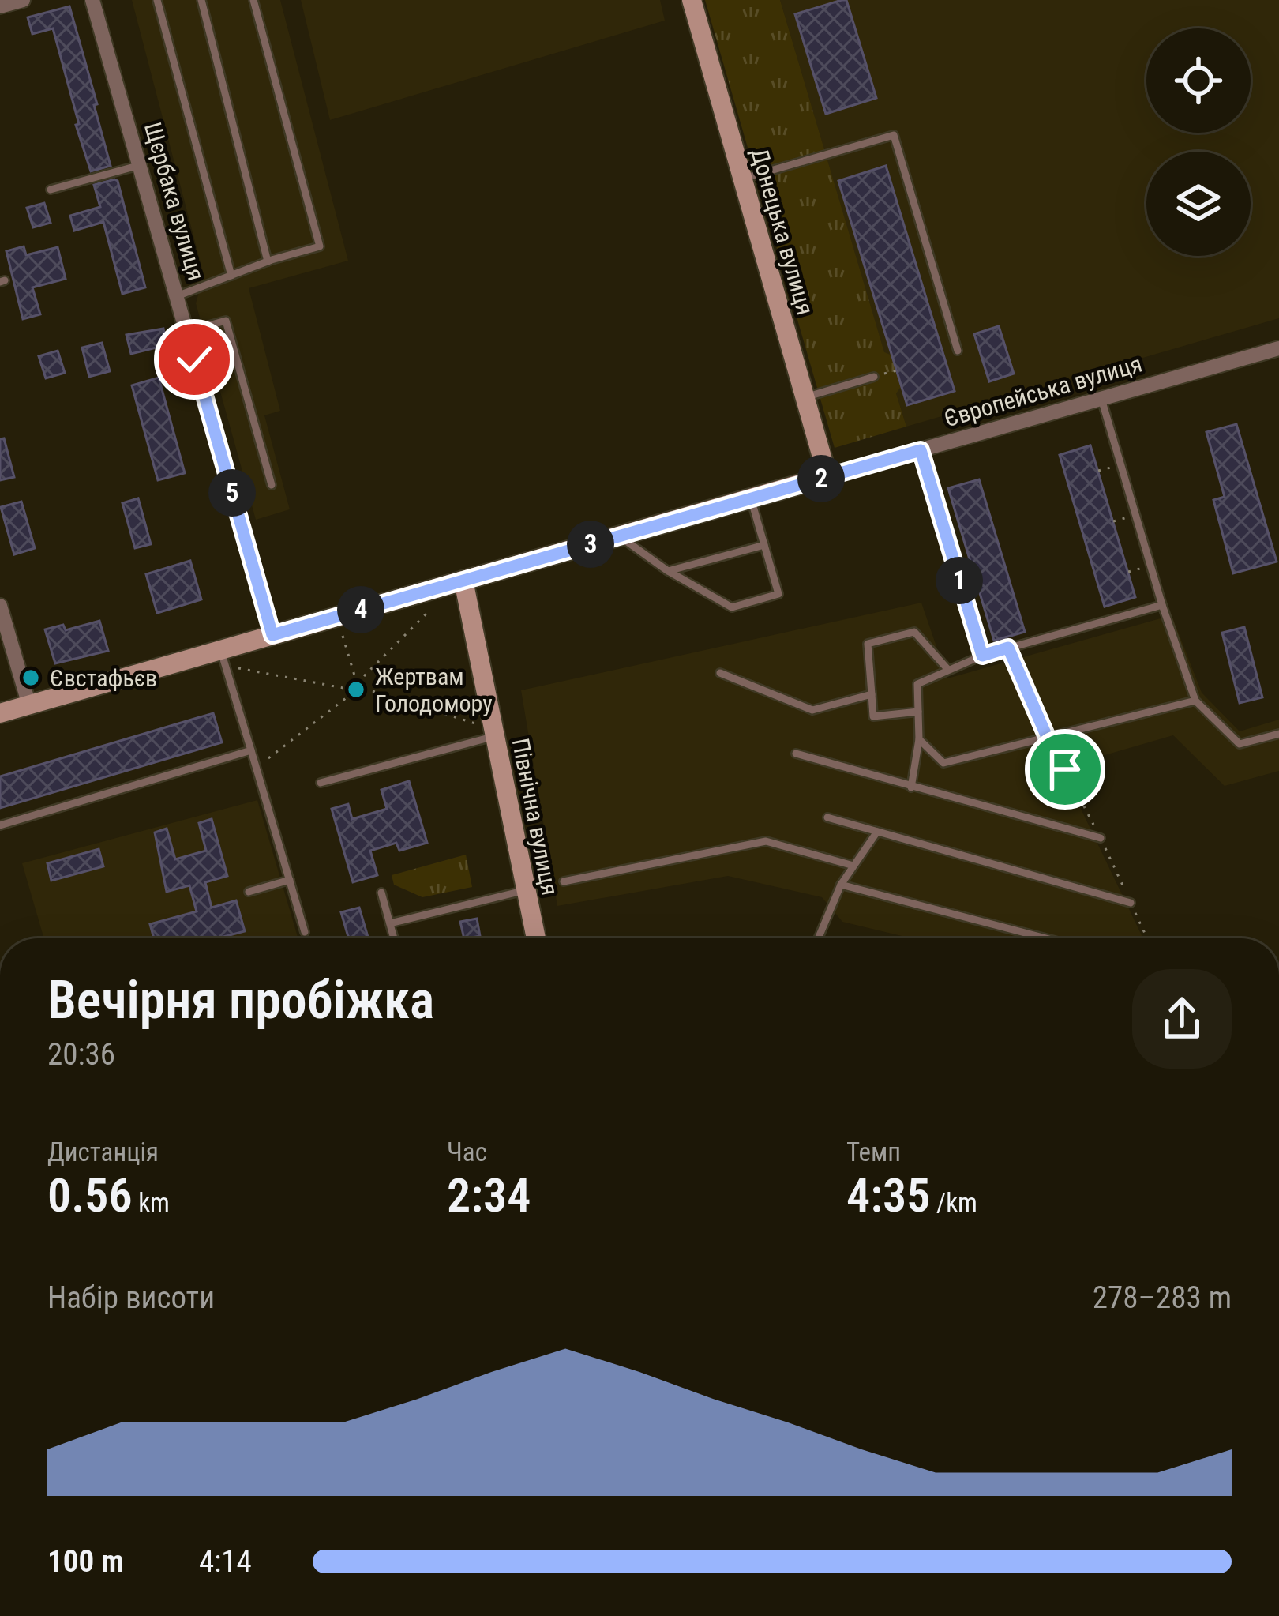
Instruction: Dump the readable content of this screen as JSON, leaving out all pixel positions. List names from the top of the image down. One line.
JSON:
{"streets":{"street":["Щєрбака вулиця","Донецька вулиця","Європейська вулиця","Північна вулиця"]},"crossings":[["Щєрбака вулиця","Європейська вулиця"],["Донецька вулиця","Європейська вулиця"],["Європейська вулиця","Північна вулиця"]],"places":["Євстафьєв","Жертвам Голодомору"],"page":{"pins":["2","5","3","1","4"],"heading":["Вечірня пробіжка","20:36"],"stats":[["Дистанція","0.56 km"],["Час","2:34"],["Темп","4:35 /km"]],"chart":["Набір висоти","278–283 m"],"list":[{"name":"100 m","note":"4:14"}]}}
